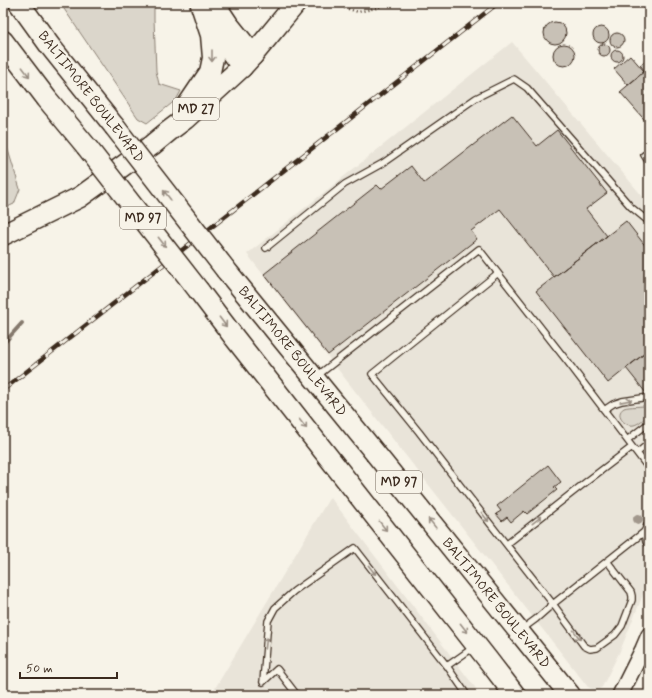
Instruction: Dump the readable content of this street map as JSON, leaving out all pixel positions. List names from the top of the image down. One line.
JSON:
{"streets":{"highway":["BALTIMORE BOULEVARD","MD 27","MD 97"]},"scale_bar":"50 m"}
